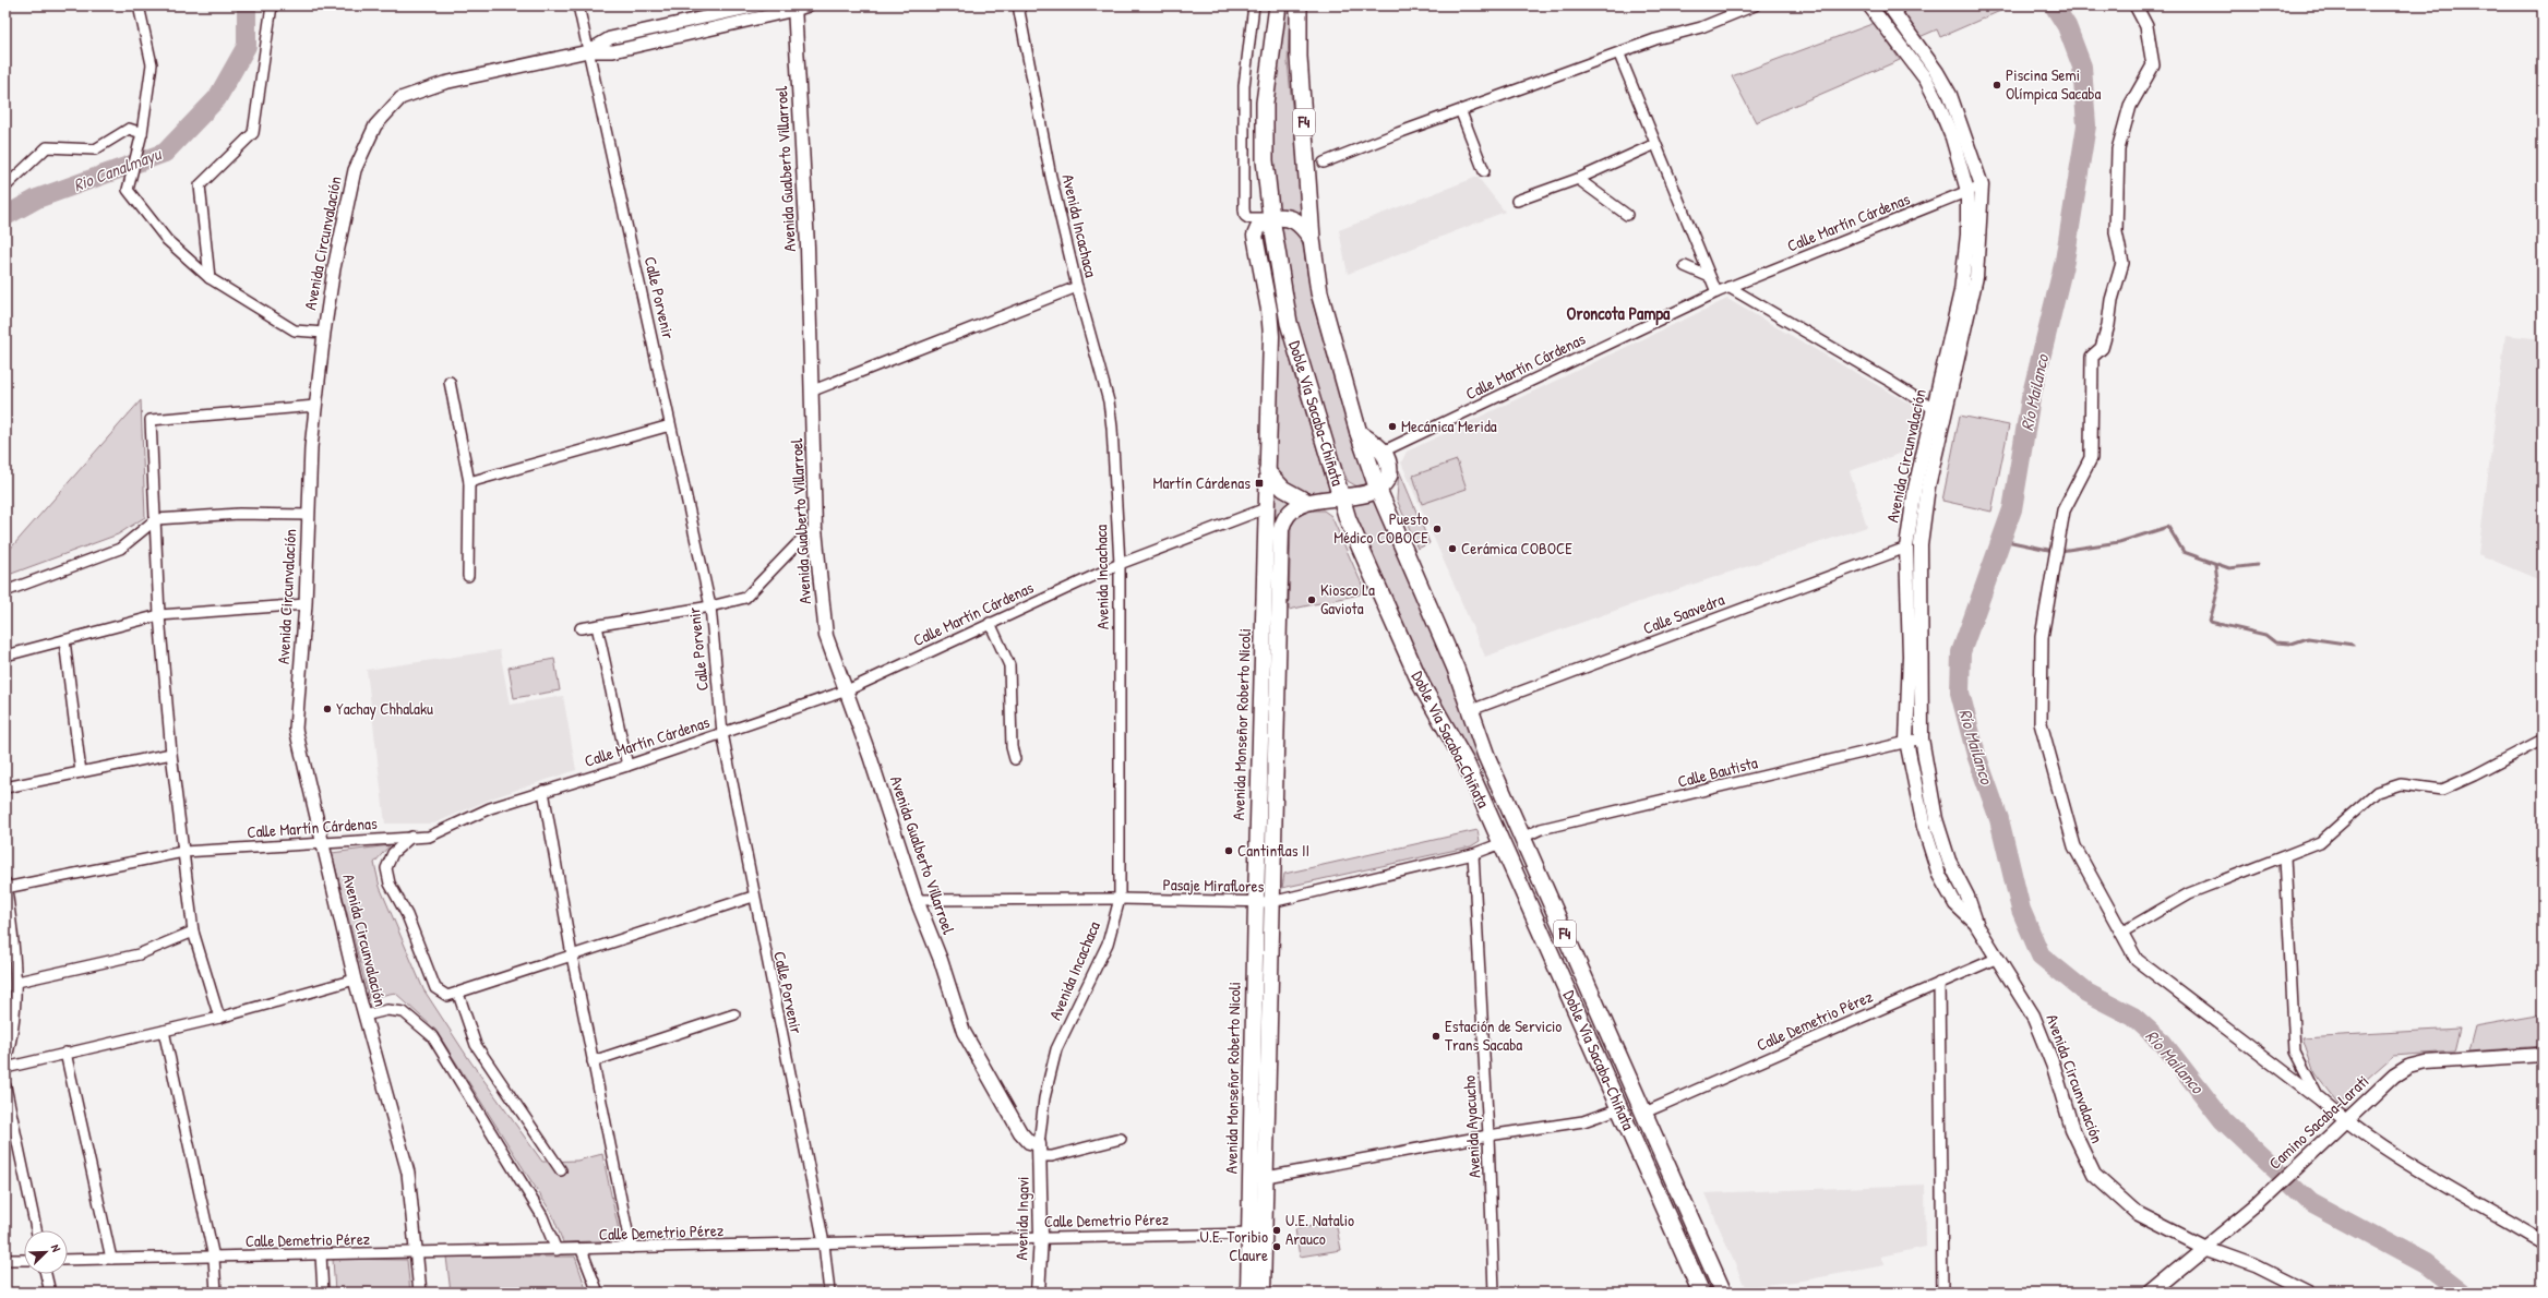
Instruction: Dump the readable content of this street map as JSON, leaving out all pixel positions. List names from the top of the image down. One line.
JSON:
{"streets":{"highway":["F4","Doble Vía Sacaba-Chiñata"],"main road":["Avenida Gualberto Villarroel","Avenida Circunvalación","Avenida Monseñor Roberto Nicoli","Camino Sacaba-Larati","Avenida Ingavi"],"street":["Calle Martín Cárdenas","Avenida Incachaca","Calle Porvenir","Calle Saavedra","Calle Bautista","Pasaje Miraflores","Calle Demetrio Pérez","Avenida Ayacucho"]},"crossings":[["F4","Doble Vía Sacaba-Chiñata"],["F4","Avenida Monseñor Roberto Nicoli"],["Avenida Gualberto Villarroel","Calle Martín Cárdenas"],["Avenida Gualberto Villarroel","Avenida Incachaca"],["Avenida Gualberto Villarroel","Avenida Circunvalación"],["Avenida Gualberto Villarroel","Pasaje Miraflores"],["Avenida Gualberto Villarroel","Avenida Ingavi"],["Calle Martín Cárdenas","Avenida Incachaca"],["Calle Martín Cárdenas","Avenida Circunvalación"],["Calle Martín Cárdenas","Calle Porvenir"],["Calle Martín Cárdenas","Avenida Monseñor Roberto Nicoli"],["Avenida Incachaca","Pasaje Miraflores"],["Avenida Incachaca","Avenida Ingavi"],["Avenida Circunvalación","Calle Porvenir"],["Avenida Circunvalación","Calle Saavedra"],["Avenida Circunvalación","Calle Bautista"],["Avenida Circunvalación","Calle Demetrio Pérez"],["Avenida Circunvalación","Camino Sacaba-Larati"],["Calle Porvenir","Calle Demetrio Pérez"],["Doble Vía Sacaba-Chiñata","Calle Saavedra"],["Doble Vía Sacaba-Chiñata","Avenida Monseñor Roberto Nicoli"],["Doble Vía Sacaba-Chiñata","Calle Bautista"],["Doble Vía Sacaba-Chiñata","Pasaje Miraflores"],["Doble Vía Sacaba-Chiñata","Calle Demetrio Pérez"],["Avenida Monseñor Roberto Nicoli","Pasaje Miraflores"],["Avenida Monseñor Roberto Nicoli","Calle Demetrio Pérez"],["Pasaje Miraflores","Avenida Ayacucho"],["Calle Demetrio Pérez","Avenida Ingavi"]],"districts":["Oroncota Pampa"],"water":["Rio Canalmayu","Río Mailanco"],"places":{"other":["Piscina Semi Olímpica Sacaba","Mecánica Merida","Puesto Médico COBOCE","Cerámica COBOCE","Kiosco La Gaviota","Yachay Chhalaku","Cantinflas II","Estación de Servicio Trans Sacaba","U.E. Natalio Arauco","U.E. Toribio Claure"],"transit":["Martín Cárdenas"]},"north":"top right"}
